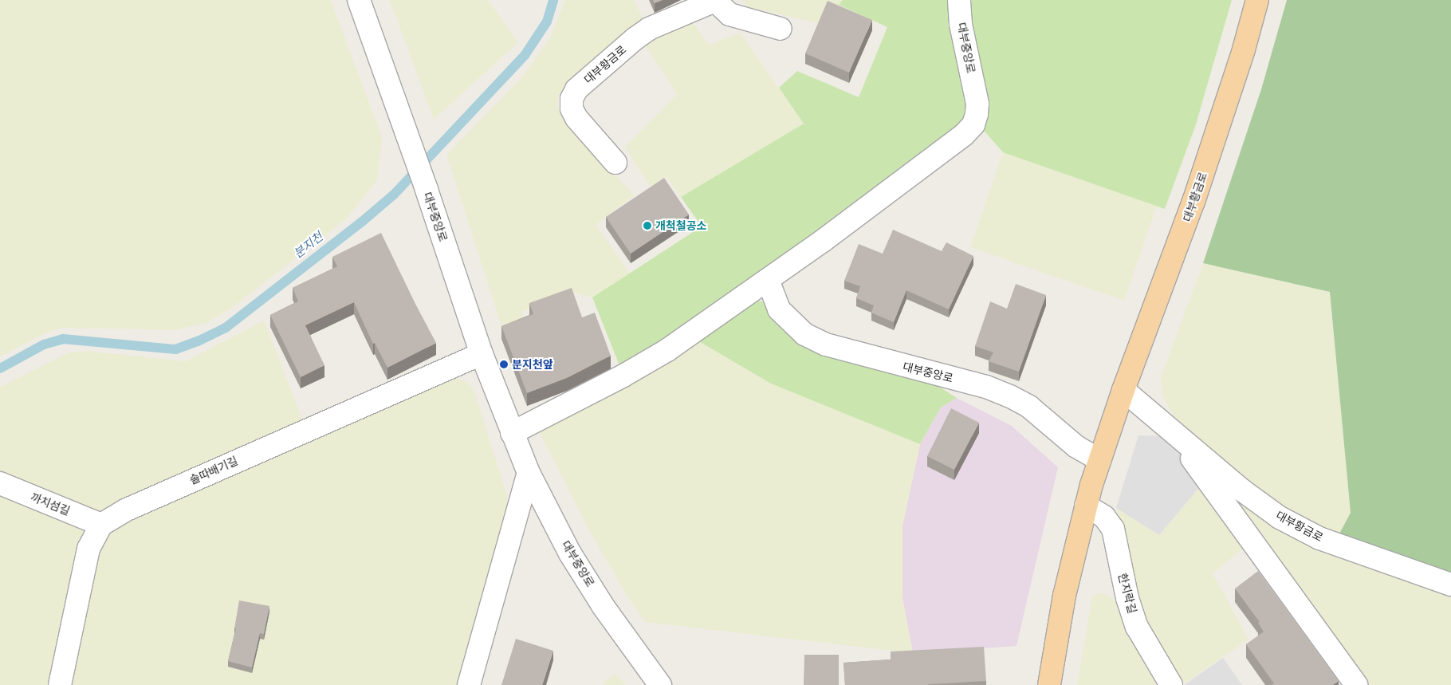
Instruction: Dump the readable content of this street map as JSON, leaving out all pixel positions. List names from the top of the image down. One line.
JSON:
{"streets":{"main road":["대부황금로"],"street":["대부중앙로","솔따배기길","까치섬길","한지락길"]},"crossings":[["대부중앙로","대부황금로"],["대부중앙로","솔따배기길"],["대부황금로","한지락길"],["솔따배기길","까치섬길"]],"water":["분지천"],"places":["개척철공소","분지천앞"]}
